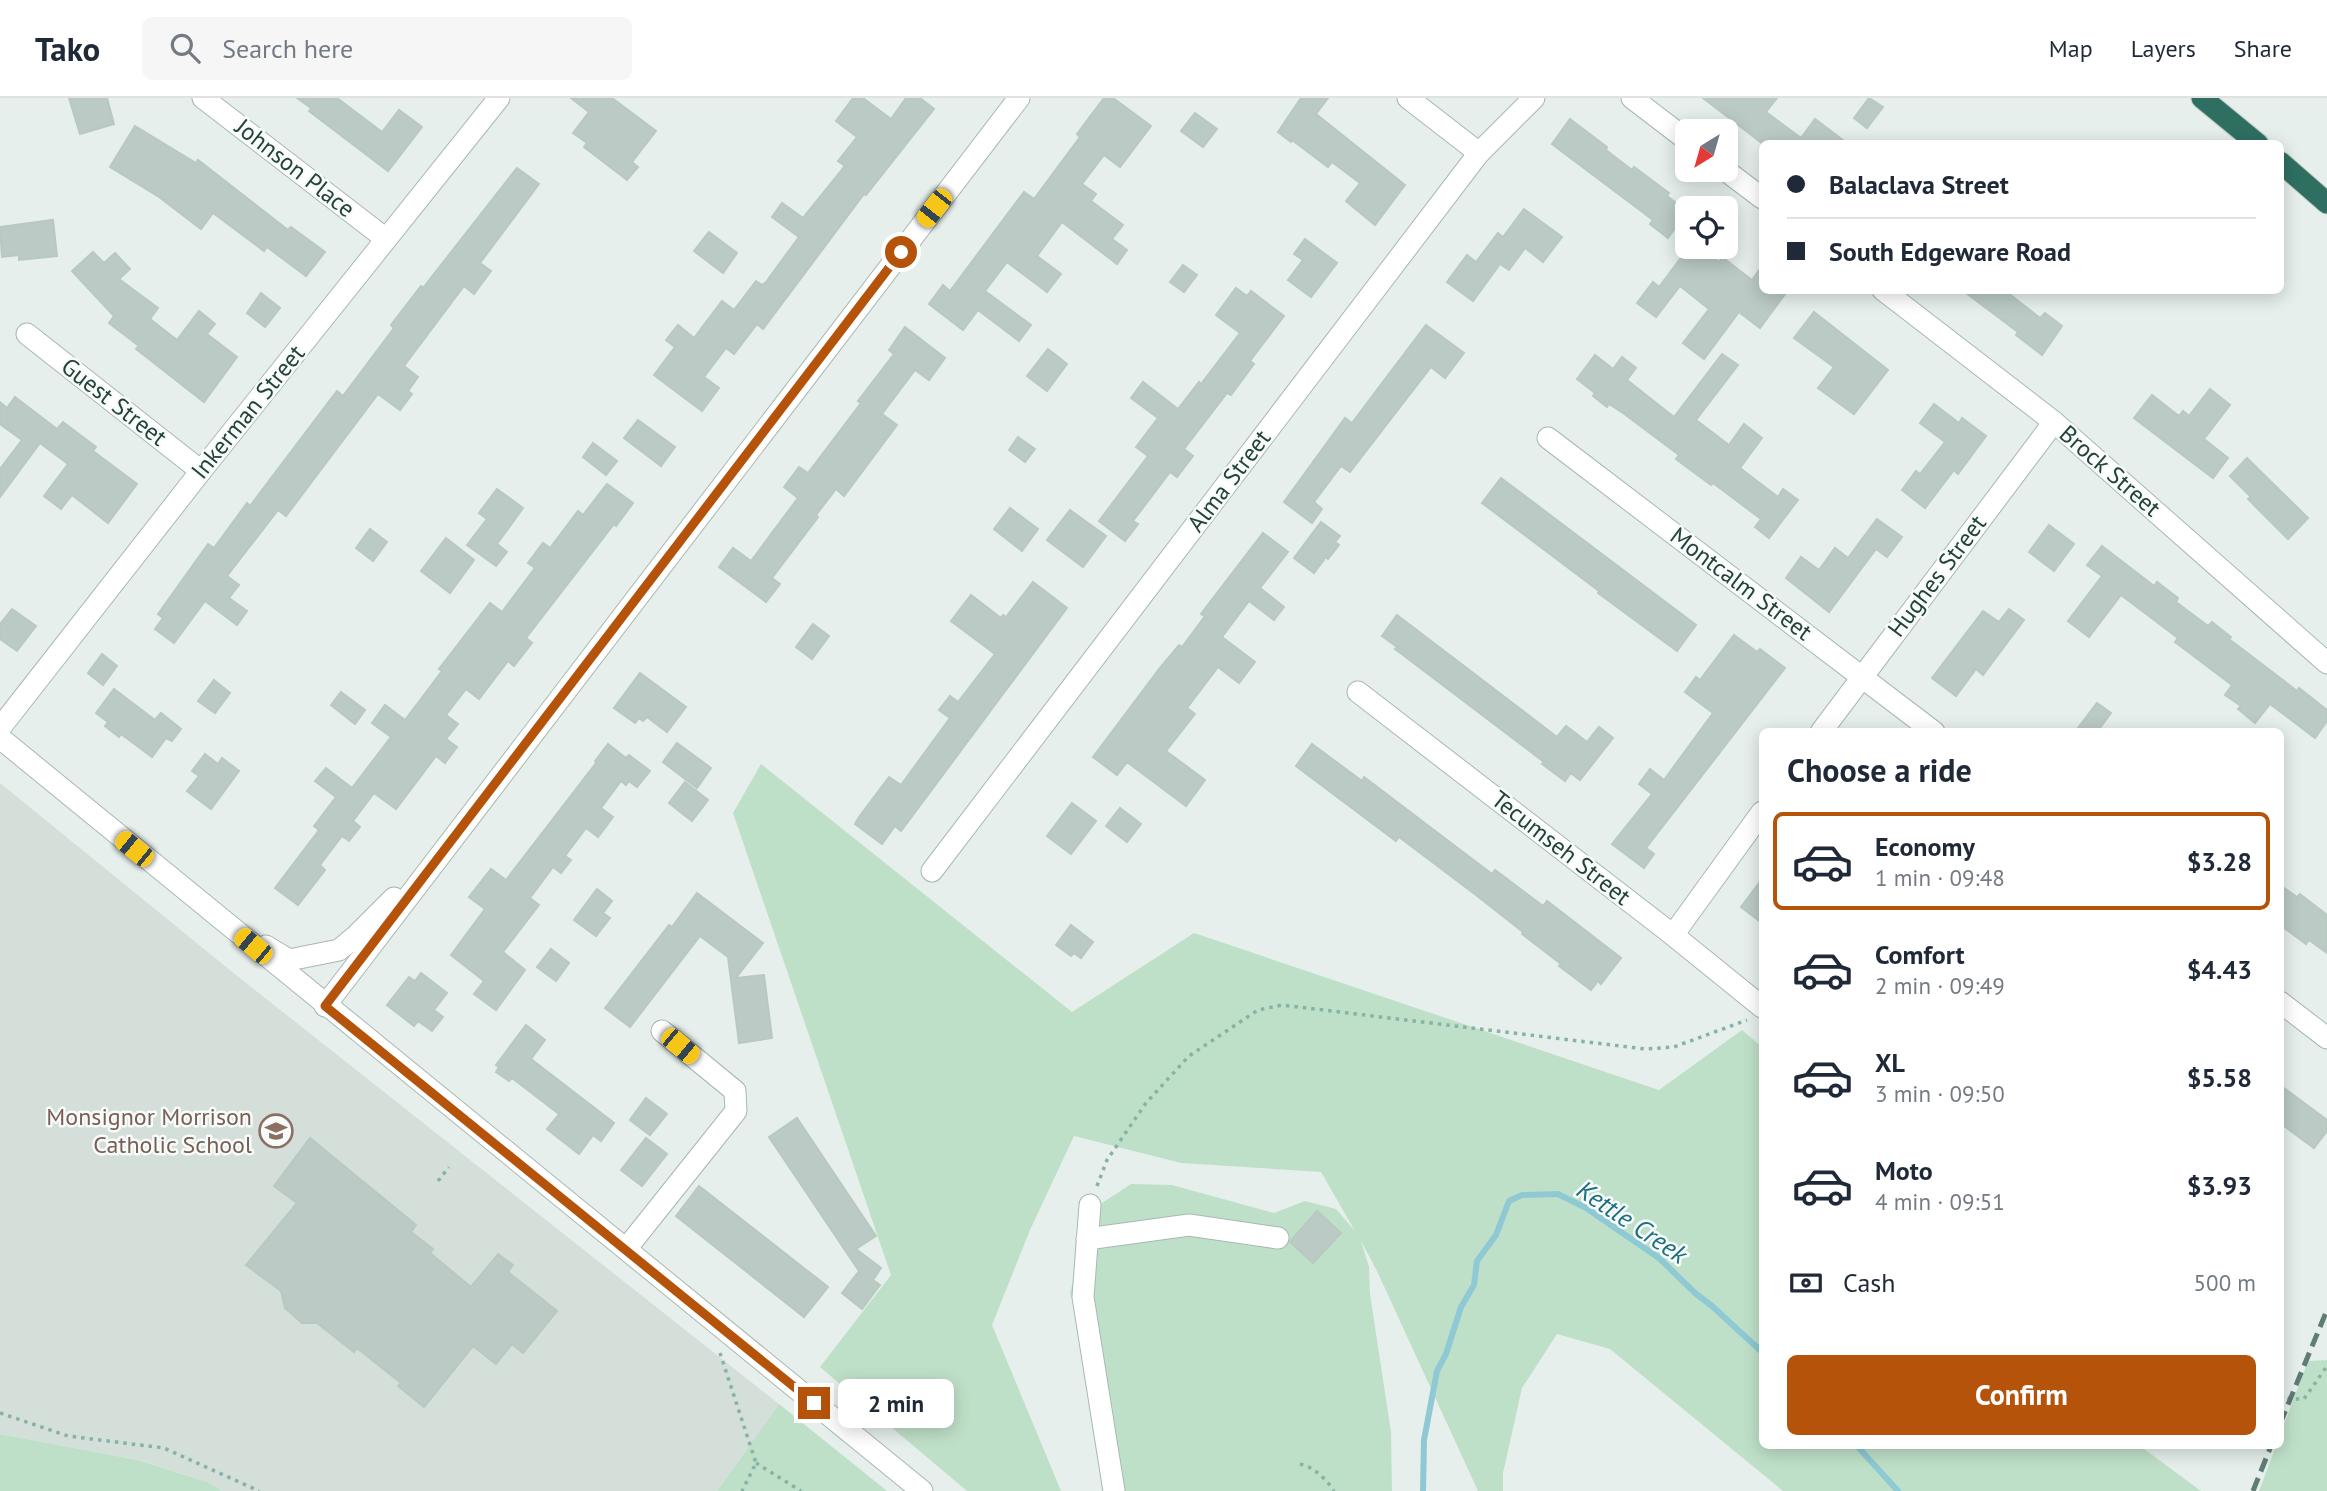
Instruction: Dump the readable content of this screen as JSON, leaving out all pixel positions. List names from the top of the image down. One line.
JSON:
{"streets":{"street":["Johnson Place","Guest Street","Inkerman Street","Brock Street","Alma Street","Hughes Street","Montcalm Street","Tecumseh Street"]},"crossings":[["Johnson Place","Inkerman Street"],["Guest Street","Inkerman Street"],["Brock Street","Hughes Street"],["Hughes Street","Montcalm Street"]],"water":["Kettle Creek"],"places":{"school or university":["Monsignor Morrison Catholic School"]},"north":"bottom left","page":{"header":"Tako","search":"Search here","nav":["Map","Layers","Share"],"banner":["Balaclava Street","South Edgeware Road"],"heading":"Choose a ride","list":[{"name":"Economy","note":"1 min · 09:48","value":"$3.28"},{"name":"Comfort","note":"2 min · 09:49","value":"$4.43"},{"name":"XL","note":"3 min · 09:50","value":"$5.58"},{"name":"Moto","note":"4 min · 09:51","value":"$3.93"}],"pay":["Cash","500 m"],"buttons":"Confirm","bubble":"2 min"}}
